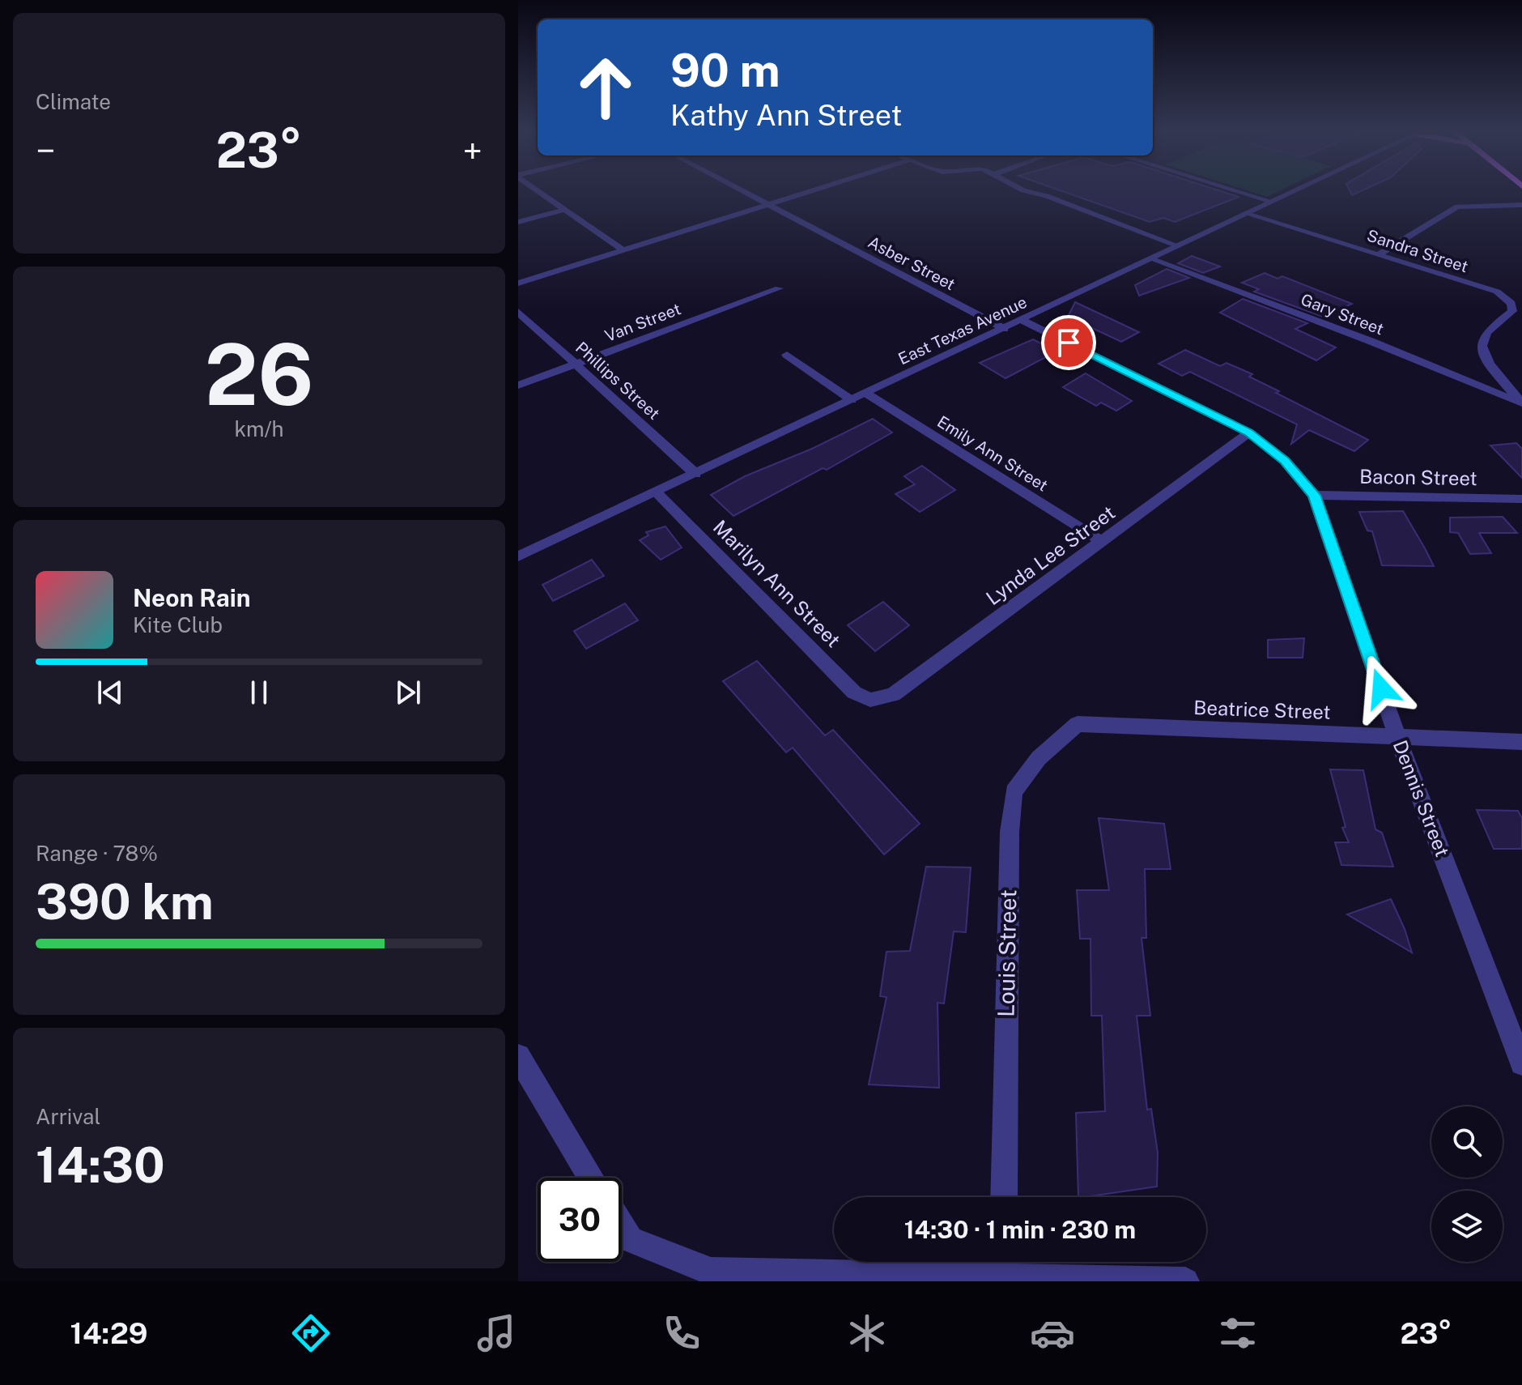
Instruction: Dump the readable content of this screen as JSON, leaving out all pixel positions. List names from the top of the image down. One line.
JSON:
{"streets":{"street":["Sandra Street","Asber Street","Gary Street","Van Street","East Texas Avenue","Phillips Street","Emily Ann Street","Bacon Street","Lynda Lee Street","Marilyn Ann Street","Beatrice Street","Dennis Street","Louis Street"]},"crossings":[["Sandra Street","Gary Street"],["Sandra Street","East Texas Avenue"],["Asber Street","East Texas Avenue"],["Gary Street","East Texas Avenue"],["Van Street","Phillips Street"],["East Texas Avenue","Phillips Street"],["East Texas Avenue","Emily Ann Street"],["East Texas Avenue","Marilyn Ann Street"],["Emily Ann Street","Lynda Lee Street"],["Bacon Street","Dennis Street"],["Lynda Lee Street","Marilyn Ann Street"],["Beatrice Street","Dennis Street"],["Beatrice Street","Louis Street"]],"page":{"tile":["Climate",["26","km/h"],["Range · 78%","390 km"],["Arrival","14:30"]],"turn":["90 m","Kathy Ann Street"],"heat":["−","23°","+"],"song":["Neon Rain","Kite Club"],"limit":"30","trip":"14:30 · 1 min · 230 m","tabs":["14:29","23°"]}}
